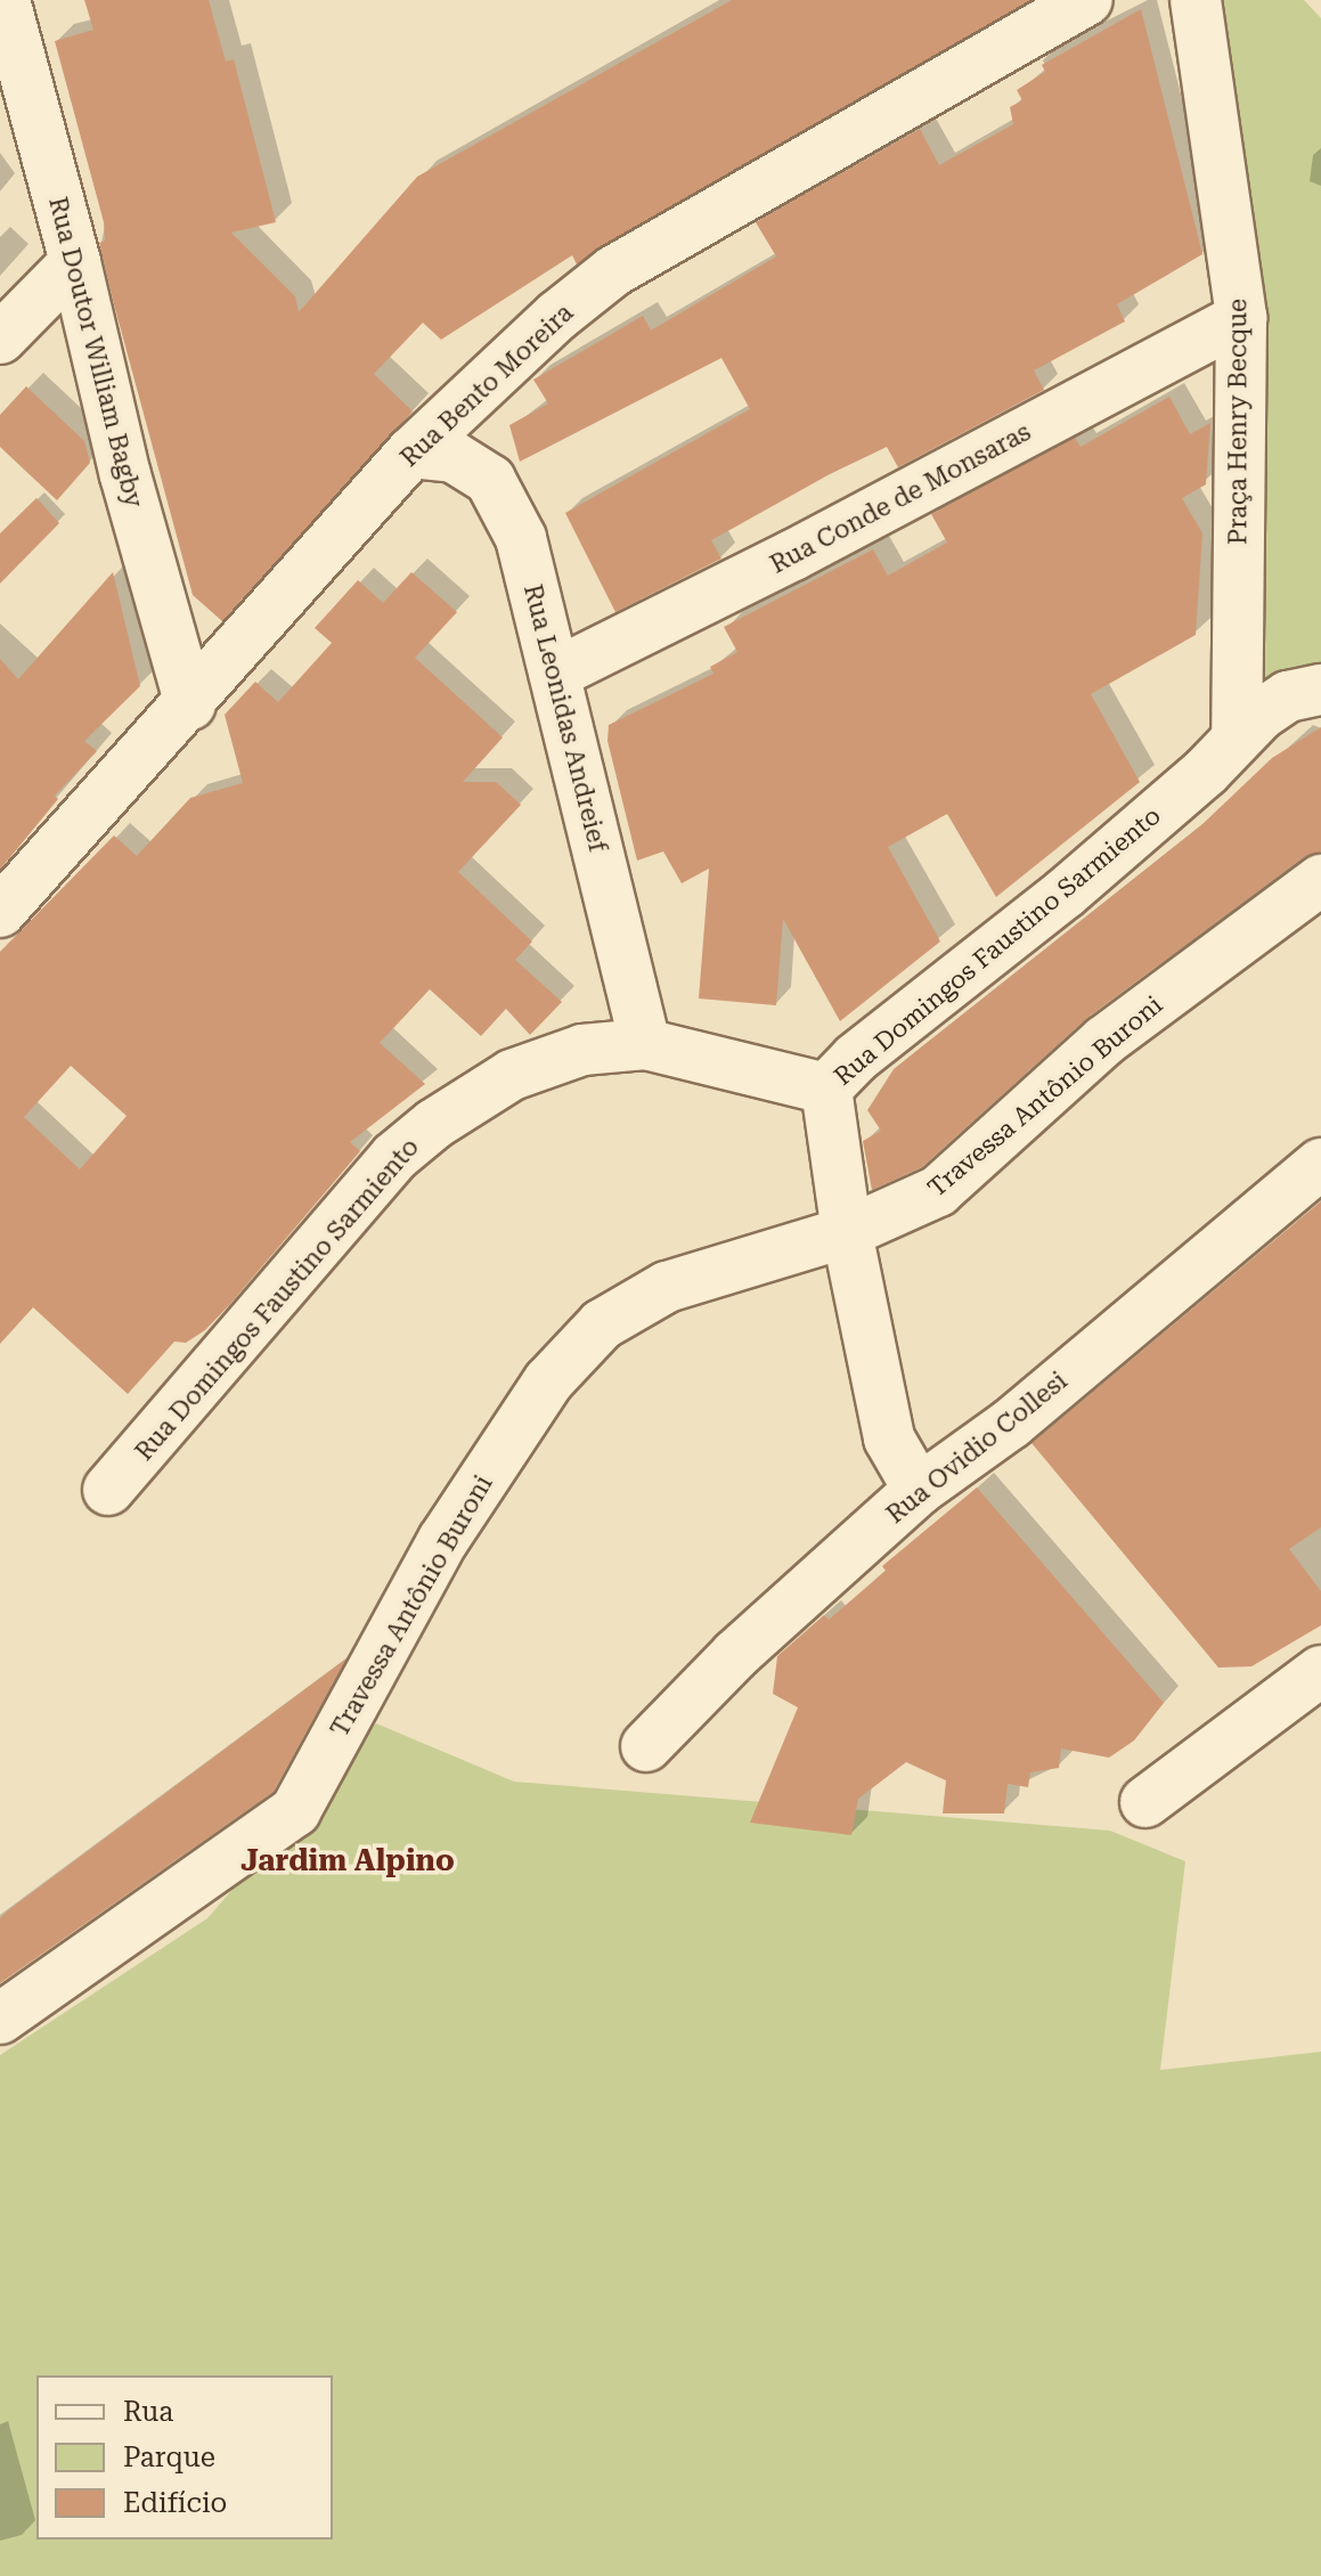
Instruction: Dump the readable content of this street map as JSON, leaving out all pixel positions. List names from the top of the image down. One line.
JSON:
{"streets":{"street":["Rua Doutor William Bagby","Rua Bento Moreira","Praça Henry Becque","Rua Conde de Monsaras","Rua Leonidas Andreief","Rua Domingos Faustino Sarmiento","Travessa Antônio Buroni","Rua Ovidio Collesi"]},"crossings":[["Rua Doutor William Bagby","Rua Bento Moreira"],["Rua Bento Moreira","Rua Leonidas Andreief"],["Praça Henry Becque","Rua Conde de Monsaras"],["Praça Henry Becque","Rua Domingos Faustino Sarmiento"],["Rua Conde de Monsaras","Rua Leonidas Andreief"],["Rua Leonidas Andreief","Rua Domingos Faustino Sarmiento"]],"districts":["Jardim Alpino"],"legend":["Rua","Parque","Edifício"]}
